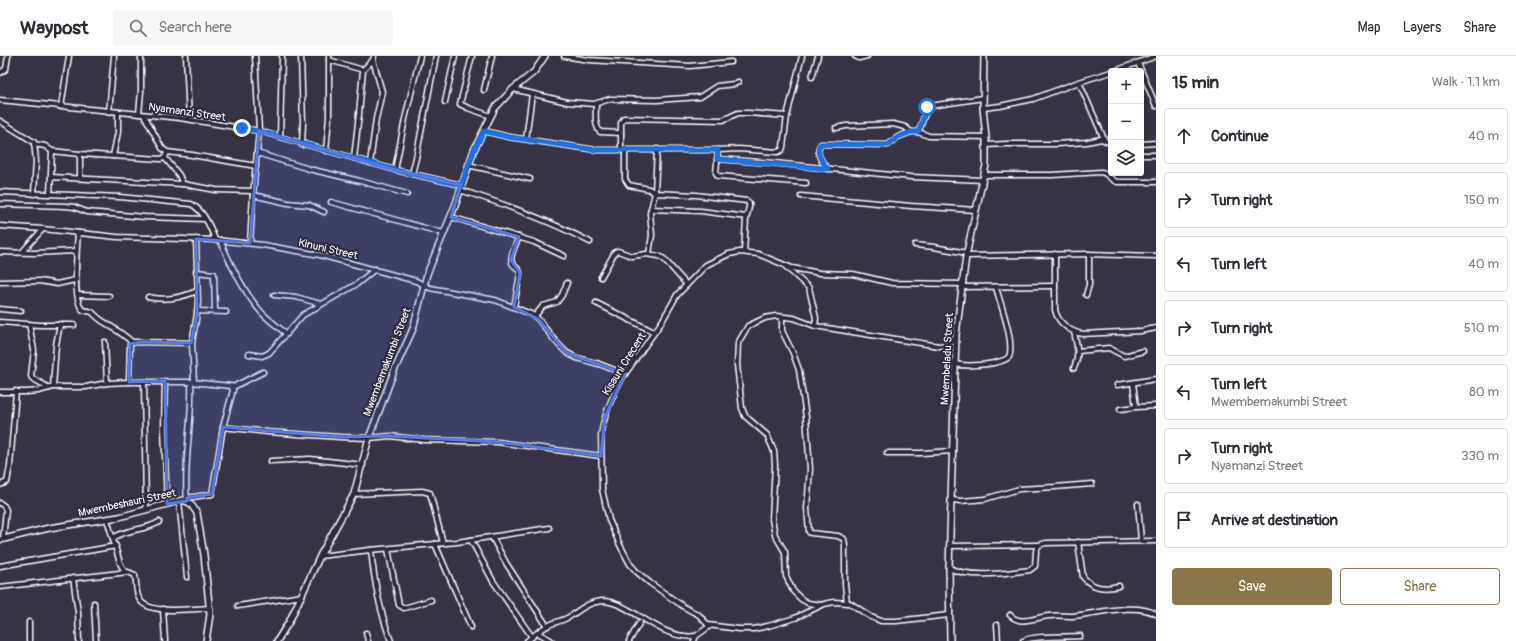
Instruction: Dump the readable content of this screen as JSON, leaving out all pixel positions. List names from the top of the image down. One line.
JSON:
{"streets":{"street":["Nyamanzi Street","Kinuni Street","Mwembeladu Street","Mwembemakumbi Street","Kisauni Crecent","Mwembeshauri Street"]},"crossings":[["Nyamanzi Street","Mwembemakumbi Street"],["Kinuni Street","Mwembemakumbi Street"],["Kinuni Street","Kisauni Crecent"],["Mwembeladu Street","Kisauni Crecent"]],"page":{"header":"Waypost","search":"Search here","nav":["Map","Layers","Share"],"heading":["15 min","Walk · 1.1 km"],"map_buttons":["+","−"],"list":[["Continue","40 m"],["Turn right","150 m"],["Turn left","40 m"],["Turn right","510 m"],["Turn left","Mwembemakumbi Street","80 m"],["Turn right","Nyamanzi Street","330 m"],"Arrive at destination"],"buttons":["Save","Share"]}}
